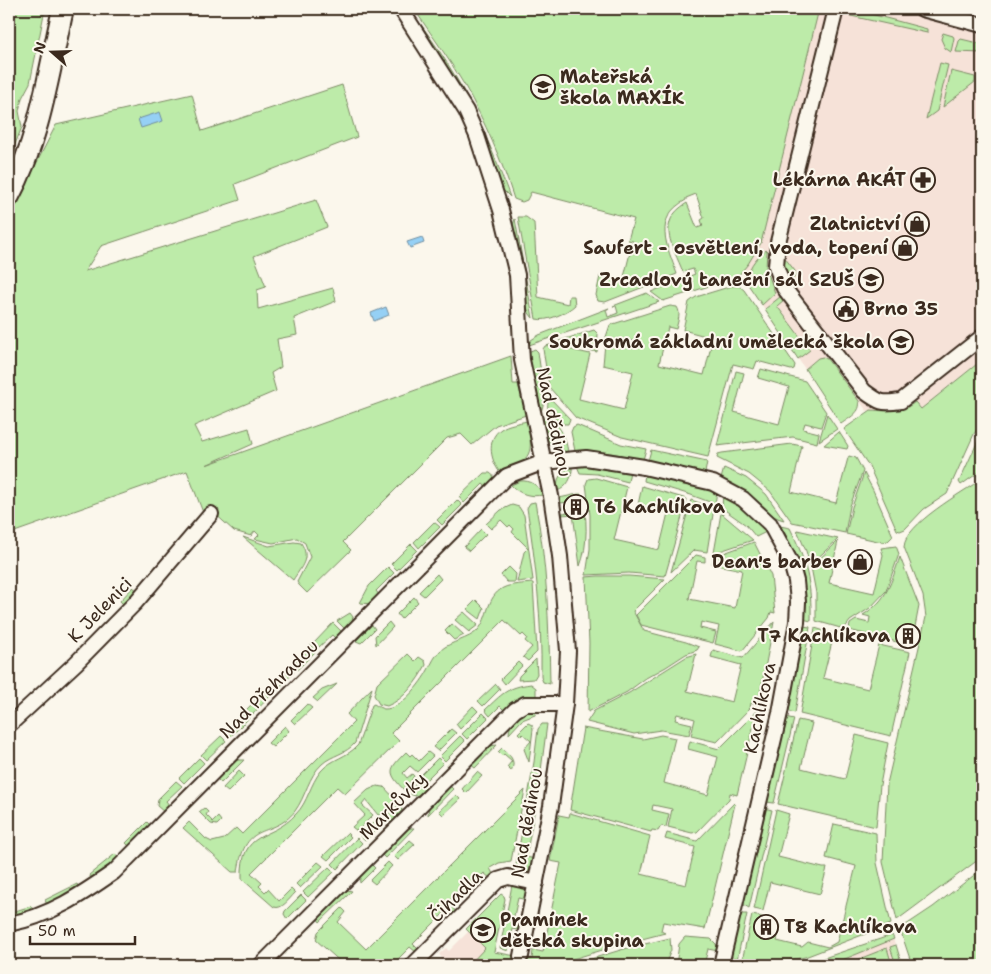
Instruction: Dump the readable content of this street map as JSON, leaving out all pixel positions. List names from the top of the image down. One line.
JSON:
{"streets":{"street":["Nad dědinou","K Jelenici","Nad Přehradou","Kachlíkova","Markůvky","Čihadla"]},"crossings":[["Nad dědinou","Nad Přehradou"],["Nad dědinou","Kachlíkova"],["Nad dědinou","Markůvky"],["Nad dědinou","Čihadla"],["Nad Přehradou","Kachlíkova"]],"places":{"school or university":["Mateřská škola MAXÍK","Zrcadlový taneční sál SZUŠ","Soukromá základní umělecká škola","Pramínek dětská skupina"],"pharmacy":["Lékárna AKÁT"],"shop":["Zlatnictví","Saufert - osvětlení, voda, topení","Dean's barber"],"public building":["Brno 35"],"building":["T6 Kachlíkova","T7 Kachlíkova","T8 Kachlíkova"]},"scale_bar":"50 m","north":"left"}
